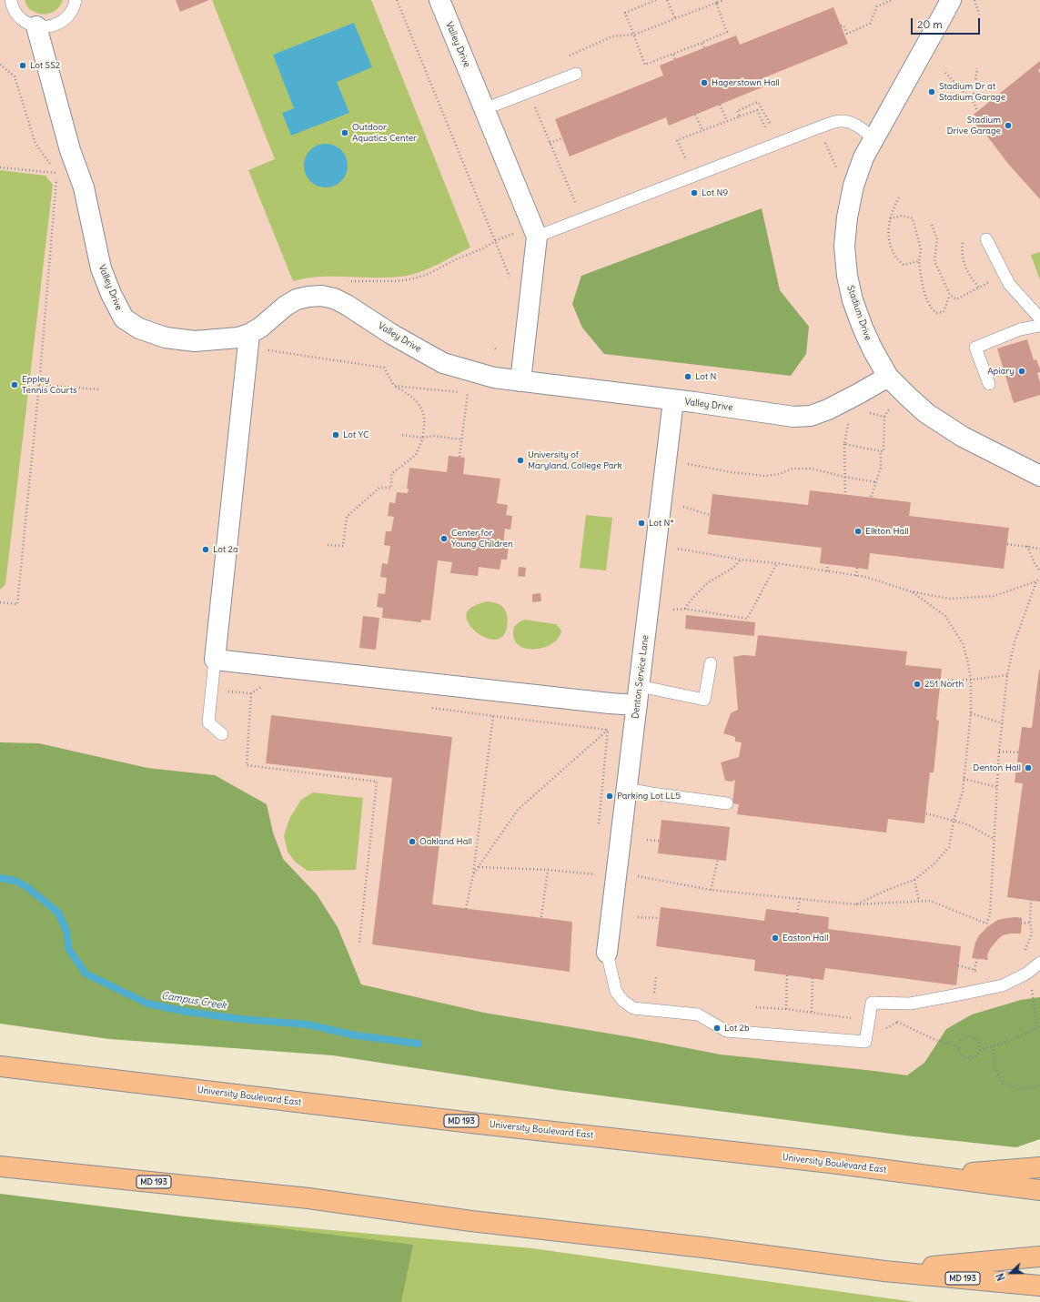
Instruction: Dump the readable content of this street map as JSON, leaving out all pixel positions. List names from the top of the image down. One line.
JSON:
{"streets":{"main road":["University Boulevard East","MD 193"],"street":["Valley Drive","Stadium Drive","Denton Service Lane"]},"crossings":[["Valley Drive","Stadium Drive"],["Valley Drive","Denton Service Lane"]],"water":["Campus Creek"],"places":["Lot SS2","Hagerstown Hall","Stadium Dr at Stadium Garage","Stadium Drive Garage","Outdoor Aquatics Center","Lot N9","Apiary","Lot N","Eppley Tennis Courts","Lot YC","University of Maryland, College Park","Lot N*","Elkton Hall","Center for Young Children","Lot 2a","251 North","Denton Hall","Parking Lot LL5","Oakland Hall","Easton Hall","Lot 2b"],"scale_bar":"20 m","north":"left"}
